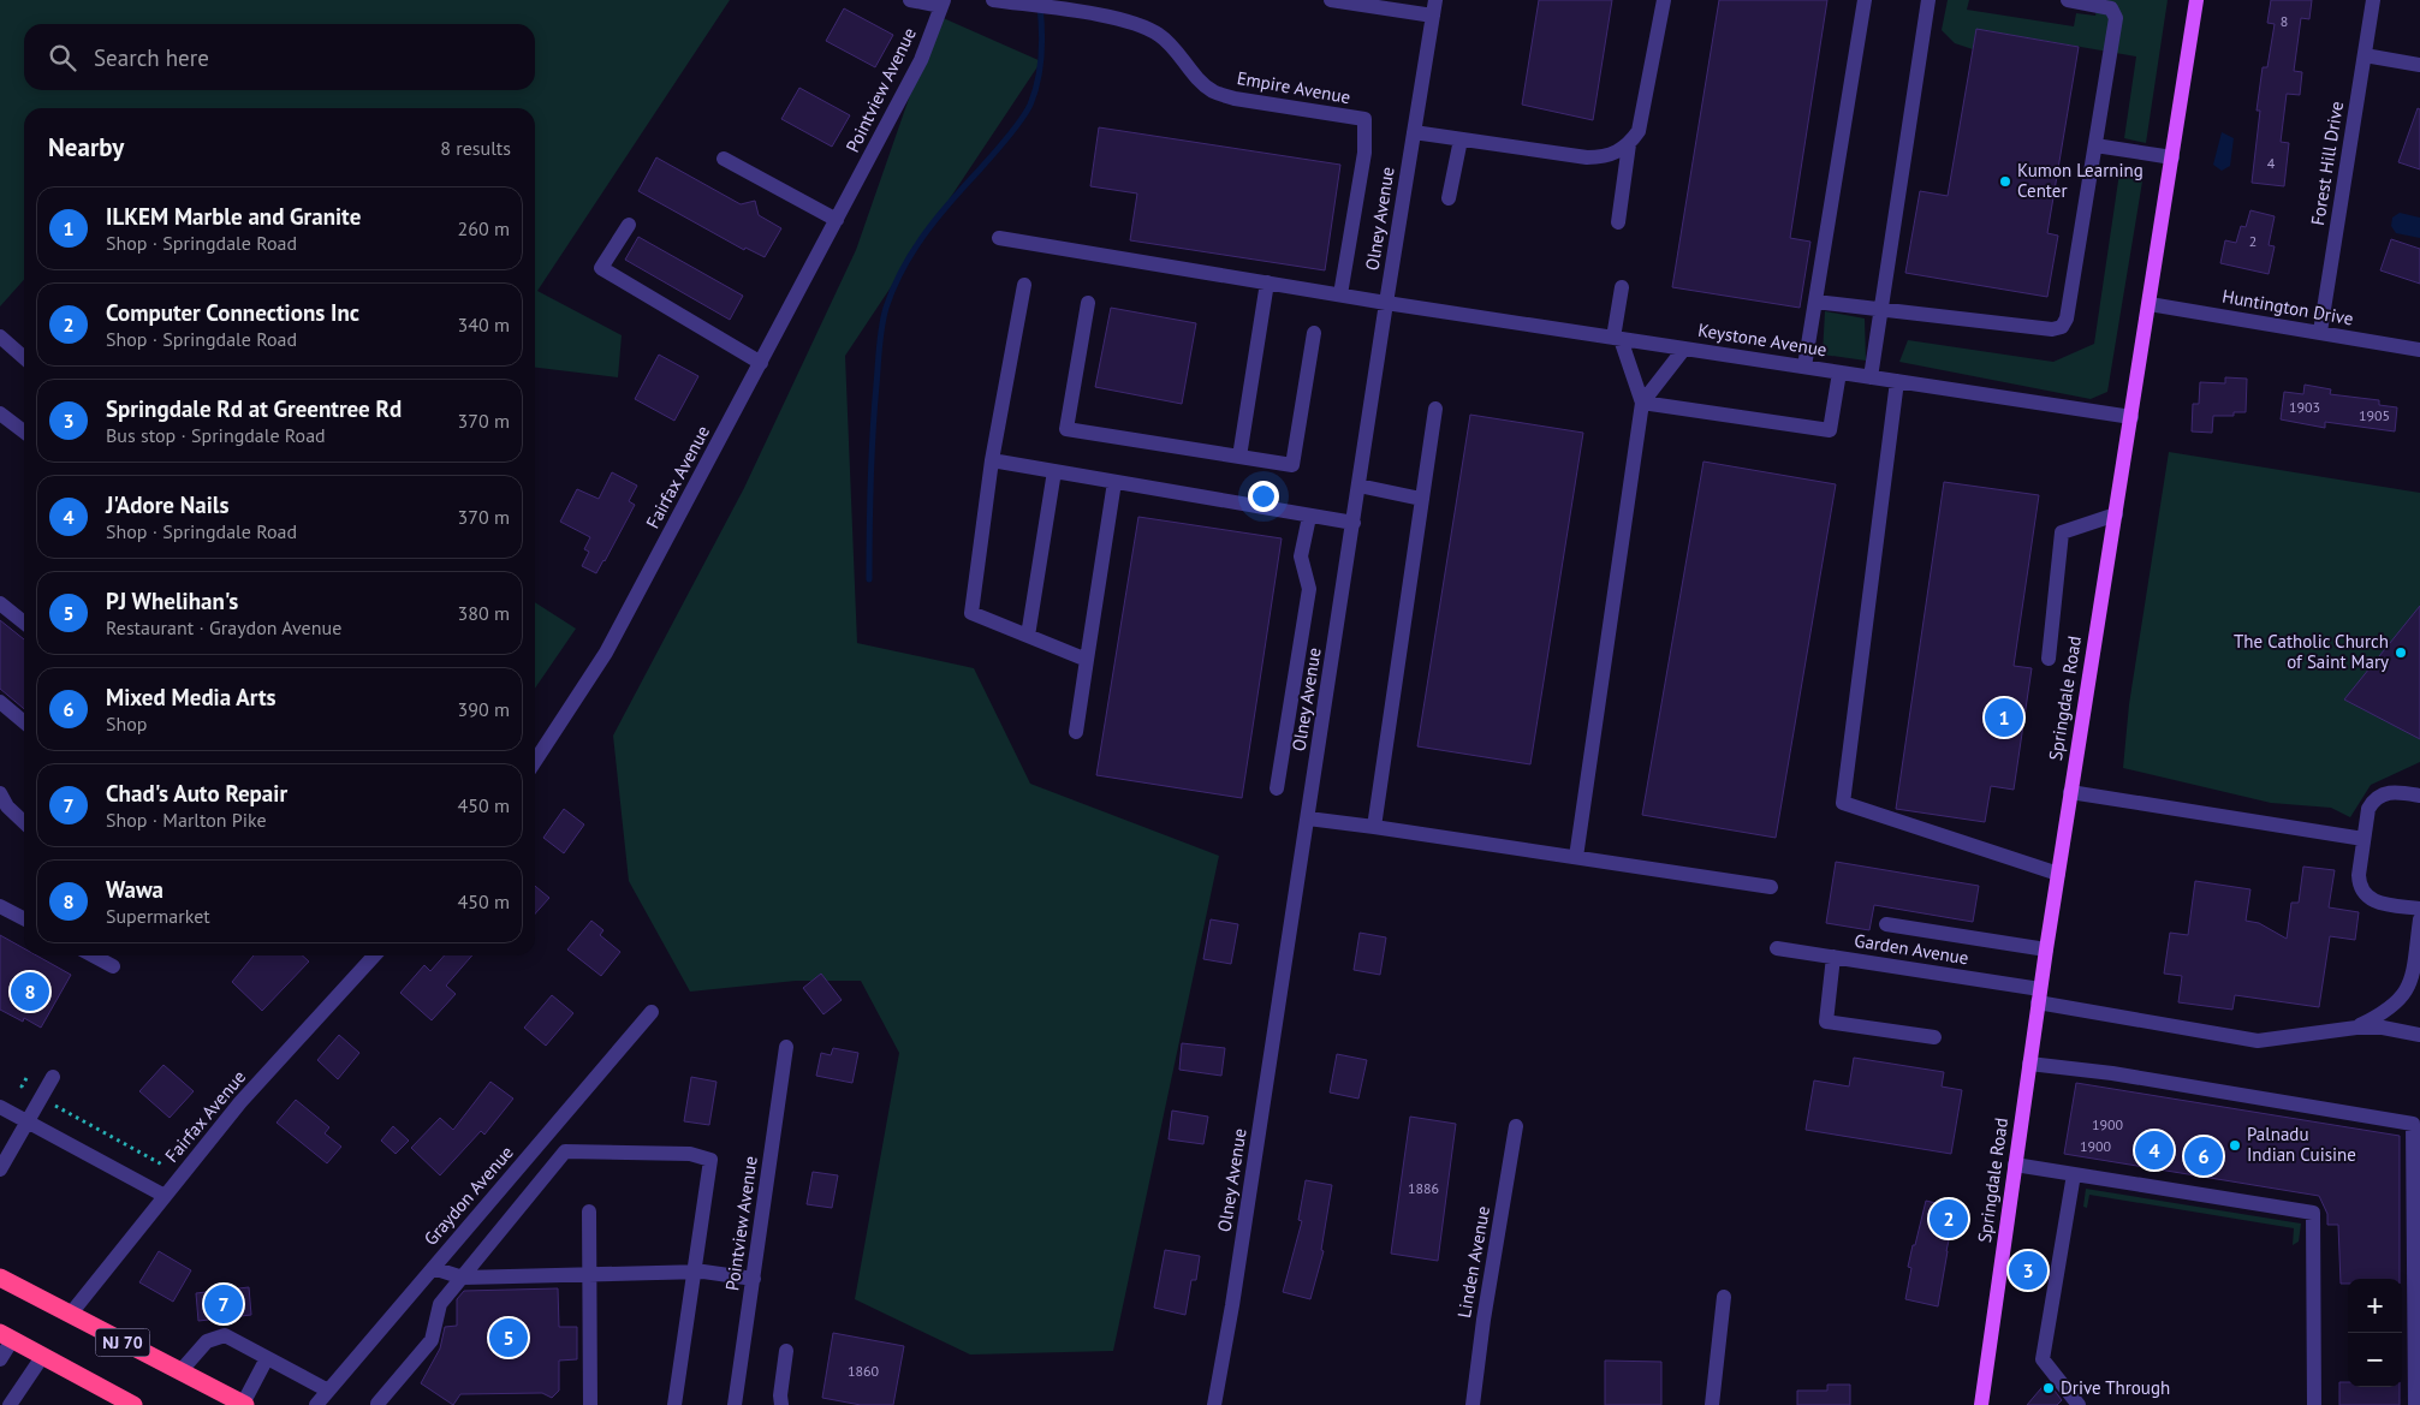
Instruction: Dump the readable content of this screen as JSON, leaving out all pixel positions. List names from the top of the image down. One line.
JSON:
{"streets":{"highway":["NJ 70"],"main road":["Springdale Road"],"street":["Empire Avenue","Pointview Avenue","Forest Hill Drive","Olney Avenue","Huntington Drive","Keystone Avenue","Fairfax Avenue","Garden Avenue","Graydon Avenue","Linden Avenue"]},"crossings":[["Empire Avenue","Keystone Avenue"],["Pointview Avenue","Fairfax Avenue"],["Forest Hill Drive","Huntington Drive"],["Olney Avenue","Keystone Avenue"],["Huntington Drive","Springdale Road"],["Keystone Avenue","Springdale Road"],["Fairfax Avenue","NJ 70"],["Springdale Road","Garden Avenue"]],"places":["Kumon Learning Center","The Catholic Church of Saint Mary","Palnadu Indian Cuisine","Drive Through"],"house_numbers":["8","4","2","1903","1905","1900","1900","1886","1860"],"page":{"search":"Search here","heading":["Nearby","8 results"],"list":[{"mark":"1","name":"ILKEM Marble and Granite","note":"Shop · Springdale Road","value":"260 m"},{"mark":"2","name":"Computer Connections Inc","note":"Shop · Springdale Road","value":"340 m"},{"mark":"3","name":"Springdale Rd at Greentree Rd","note":"Bus stop · Springdale Road","value":"370 m"},{"mark":"4","name":"J'Adore Nails","note":"Shop · Springdale Road","value":"370 m"},{"mark":"5","name":"PJ Whelihan's","note":"Restaurant · Graydon Avenue","value":"380 m"},{"mark":"6","name":"Mixed Media Arts","note":"Shop","value":"390 m"},{"mark":"7","name":"Chad's Auto Repair","note":"Shop · Marlton Pike","value":"450 m"},{"mark":"8","name":"Wawa","note":"Supermarket","value":"450 m"}],"pins":["1","8","4","6","2","3","7","5"],"map_buttons":["+","−"]}}
